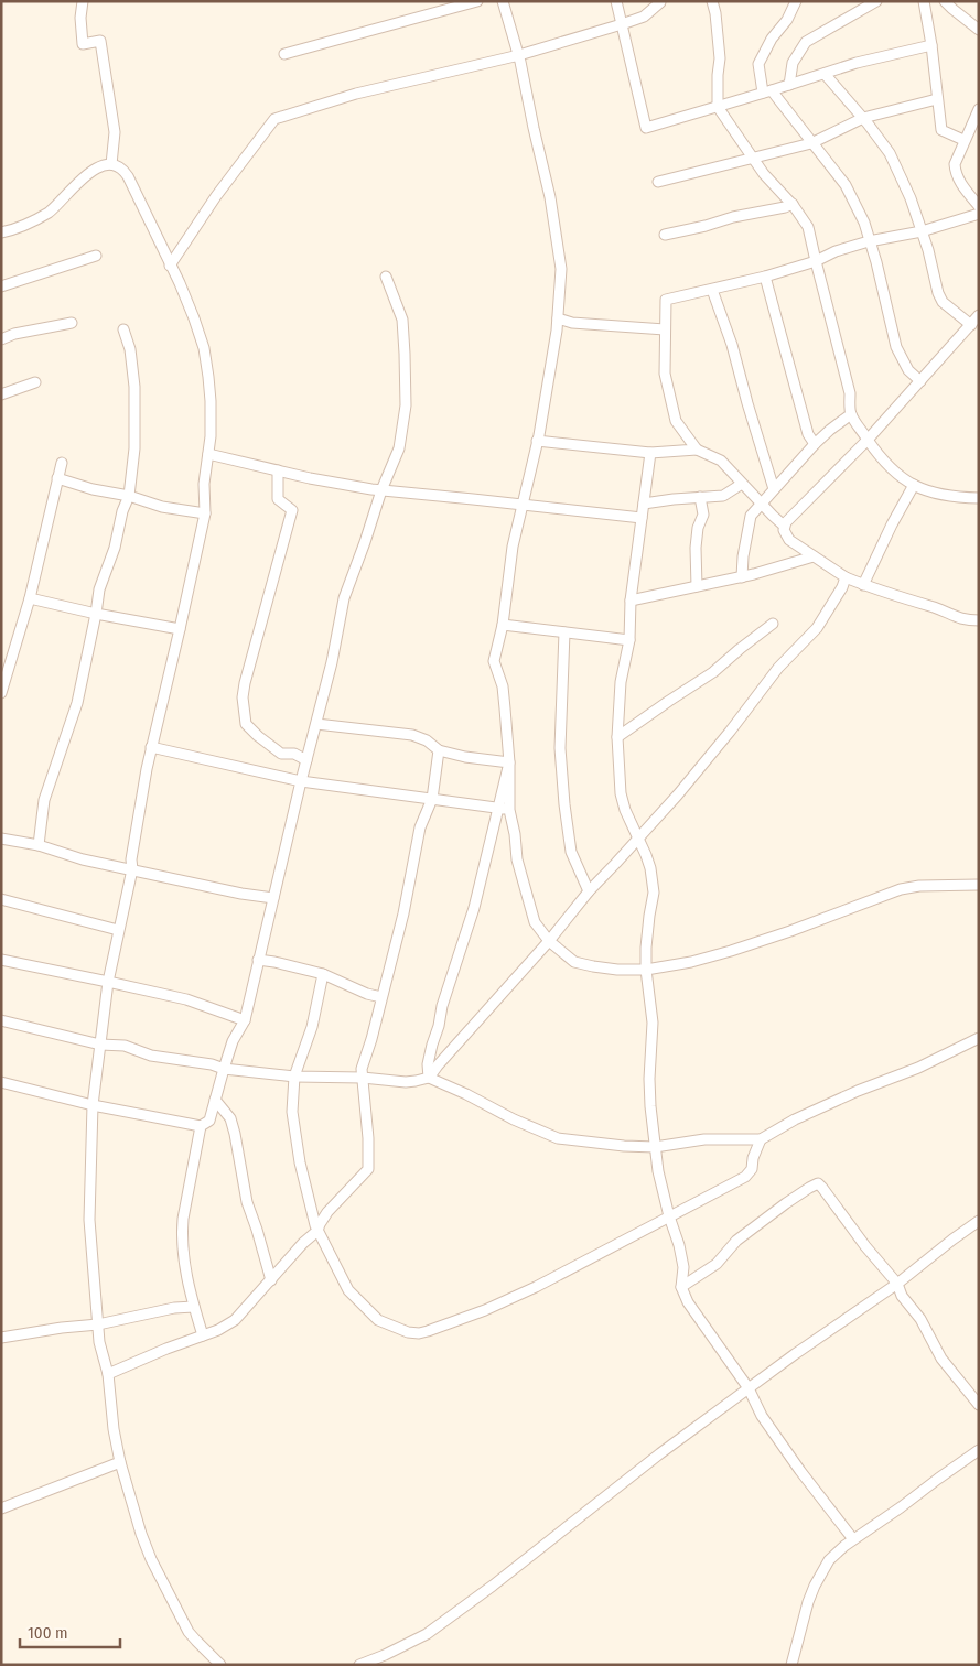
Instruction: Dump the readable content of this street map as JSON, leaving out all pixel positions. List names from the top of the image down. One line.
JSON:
{"scale_bar":"100 m"}
